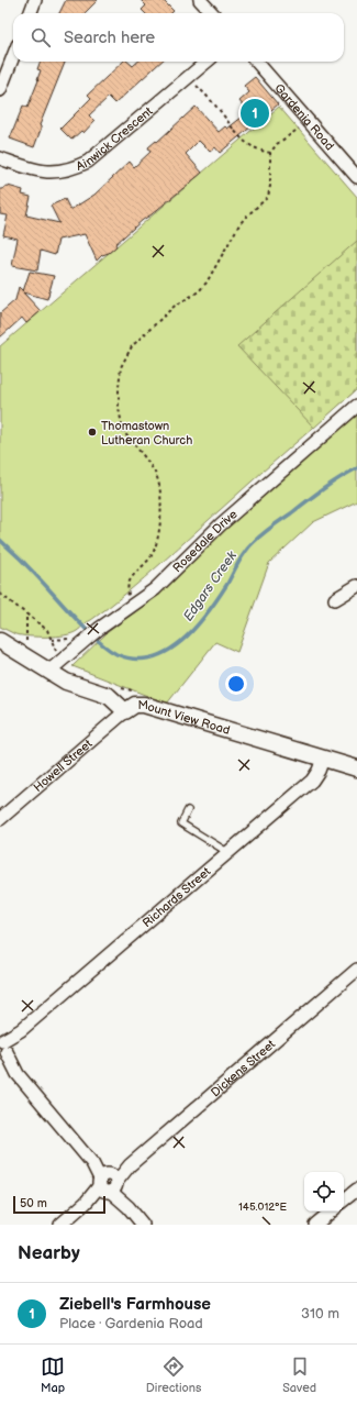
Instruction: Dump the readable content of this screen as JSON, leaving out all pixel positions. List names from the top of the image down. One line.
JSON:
{"streets":{"street":["Gardenia Road","Ainwick Crescent","Rosedale Drive","Mount View Road","Howell Street","Richards Street","Dickens Street"]},"crossings":[["Rosedale Drive","Mount View Road"],["Mount View Road","Howell Street"],["Mount View Road","Richards Street"]],"water":["Edgars Creek"],"places":["Thomastown Lutheran Church"],"scale_bar":"50 m","page":{"search":"Search here","pins":"1","scale":"50 m","heading":"Nearby","list":[{"mark":"1","name":"Ziebell's Farmhouse","note":"Place · Gardenia Road","value":"310 m"}],"nav":["Map","Directions","Saved"]},"coordinates":["145.012°E"]}
